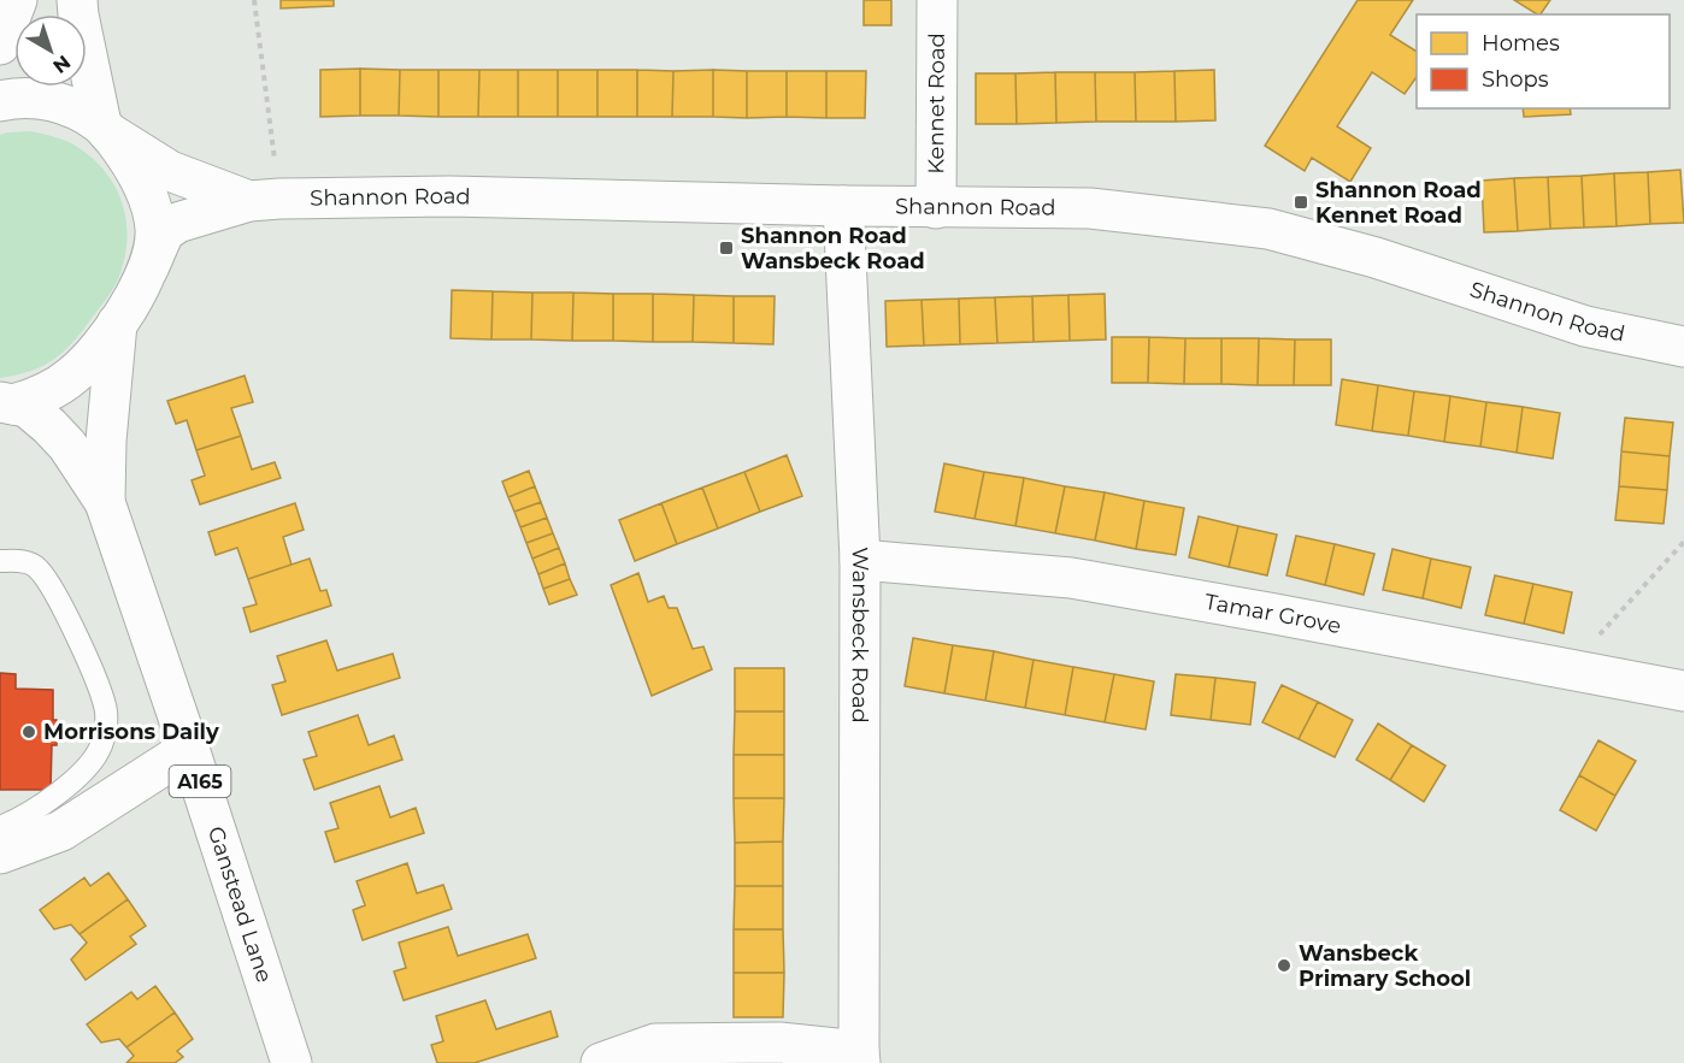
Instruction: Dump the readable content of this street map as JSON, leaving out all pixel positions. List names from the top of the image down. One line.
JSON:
{"streets":{"main road":["Kennet Road","Shannon Road","Tamar Grove","Wansbeck Road","A165","Ganstead Lane"]},"crossings":[["Kennet Road","Shannon Road"],["Shannon Road","Wansbeck Road"],["Shannon Road","A165"],["Tamar Grove","Wansbeck Road"],["A165","Ganstead Lane"]],"places":{"transit":["Shannon Road Kennet Road","Shannon Road Wansbeck Road"],"other":["Morrisons Daily","Wansbeck Primary School"]},"legend":["Homes","Shops"],"north":"bottom right"}
